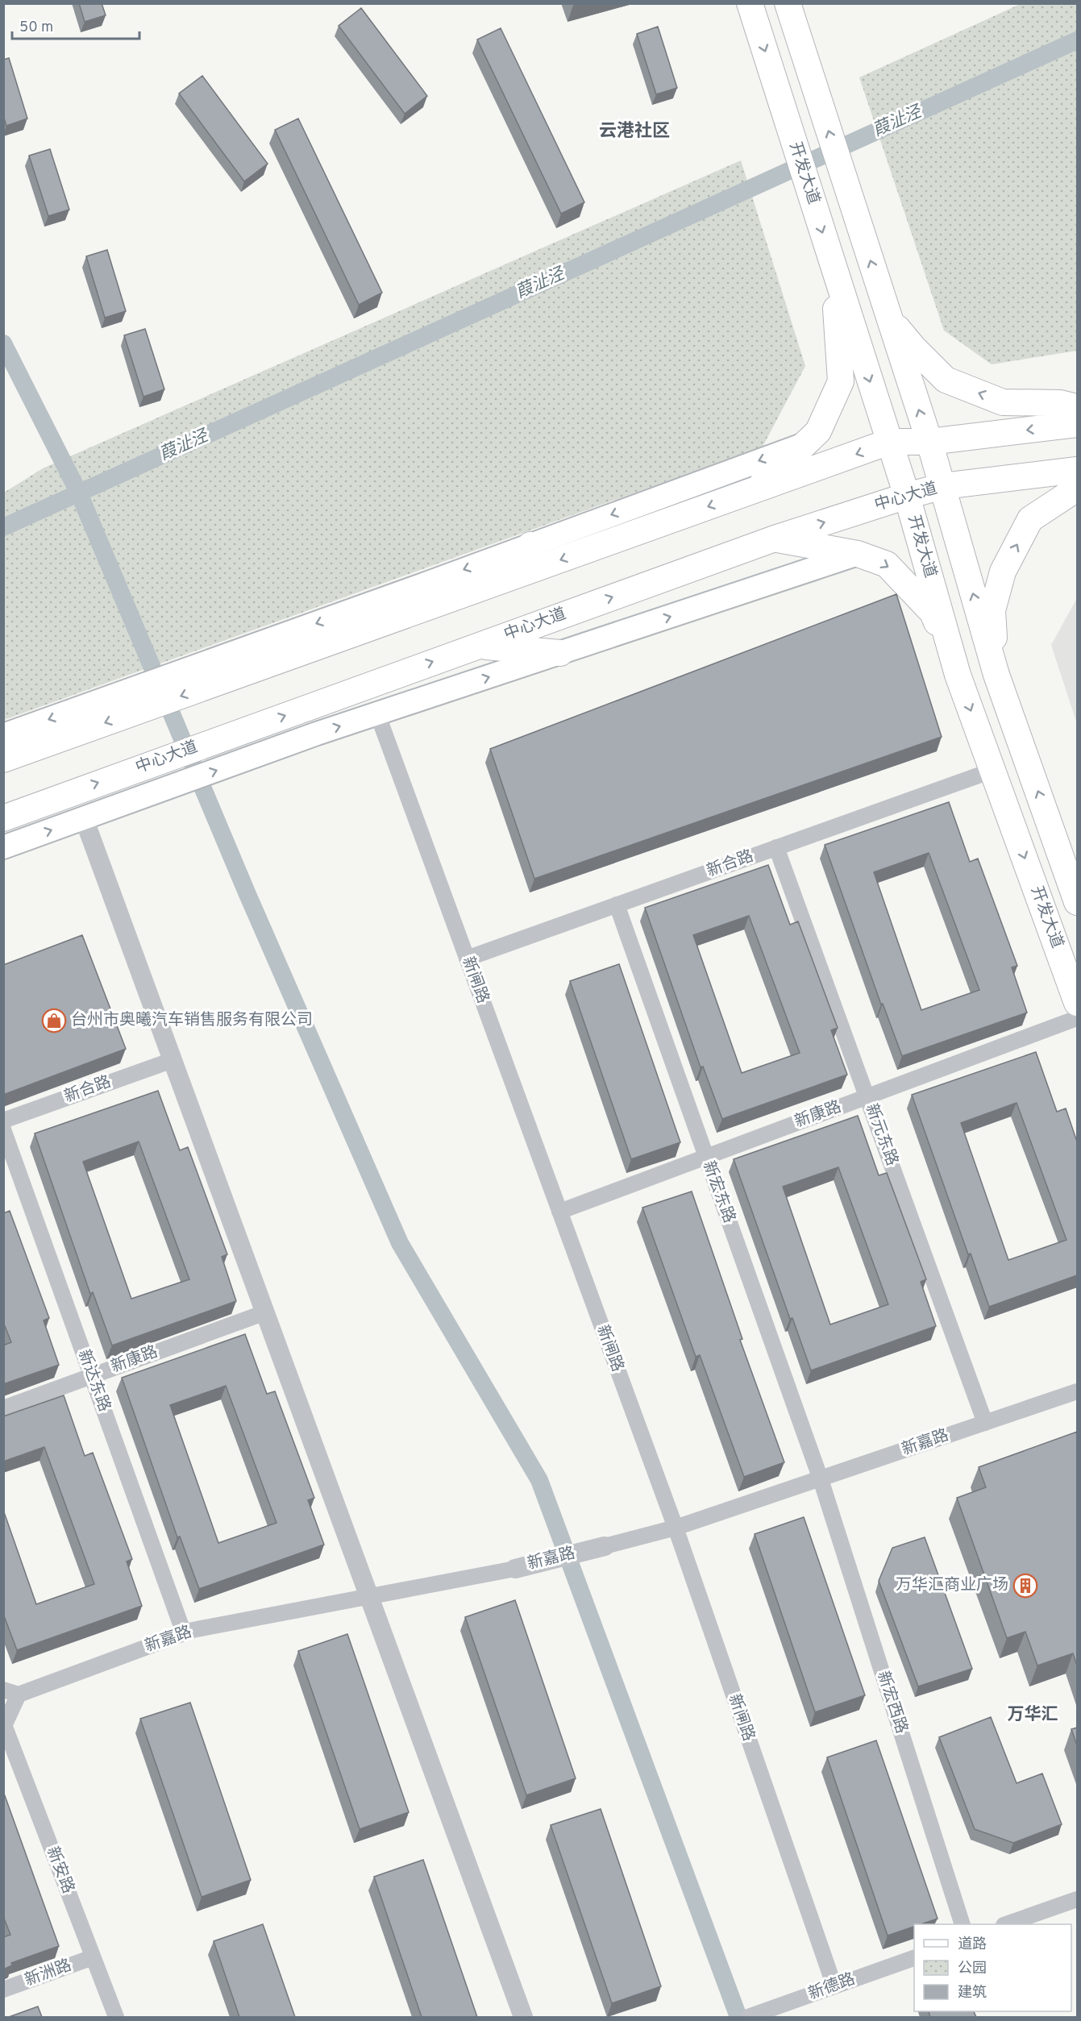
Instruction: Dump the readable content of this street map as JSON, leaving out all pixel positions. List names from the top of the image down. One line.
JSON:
{"streets":{"main road":["开发大道","中心大道"],"street":["新合路","新闸路","新康路","新元东路","新宏东路","新达东路","新嘉路","新宏西路","新安路","新洲路","新德路"]},"crossings":[["开发大道","中心大道"],["开发大道","新合路"],["新合路","新闸路"],["新合路","新元东路"],["新合路","新宏东路"],["新闸路","新康路"],["新闸路","新嘉路"],["新闸路","新德路"],["新康路","新元东路"],["新康路","新宏东路"],["新康路","新达东路"],["新元东路","新嘉路"],["新宏东路","新嘉路"],["新宏东路","新宏西路"],["新达东路","新嘉路"],["新嘉路","新宏西路"],["新嘉路","新安路"],["新安路","新洲路"]],"districts":["云港社区","万华汇"],"water":["葭沚泾"],"places":{"shop":["台州市奥曦汽车销售服务有限公司"],"building":["万华汇商业广场"]},"legend":["道路","公园","建筑"],"scale_bar":"50 m"}
